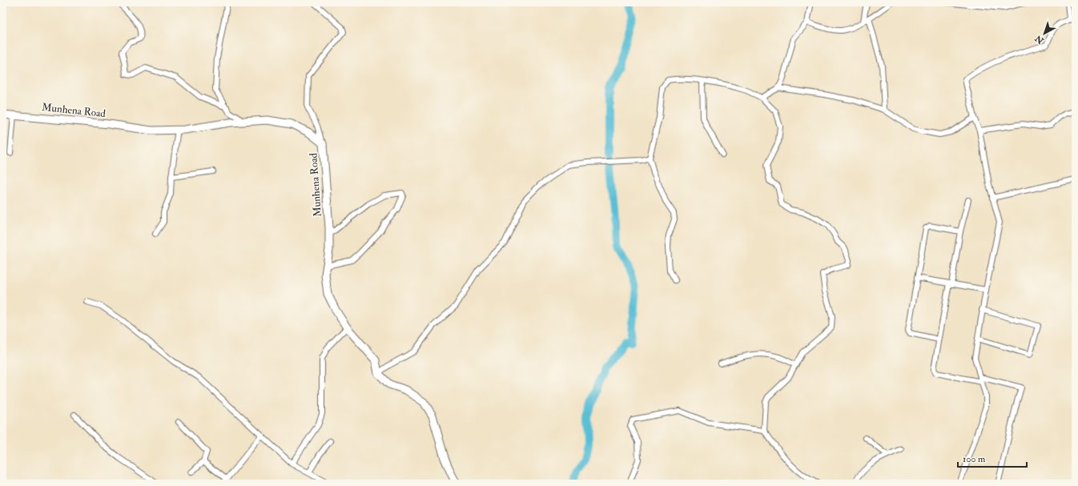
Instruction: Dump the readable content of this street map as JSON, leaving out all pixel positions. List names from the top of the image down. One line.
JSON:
{"streets":{"street":["Munhena Road"]},"scale_bar":"100 m","north":"bottom left"}
